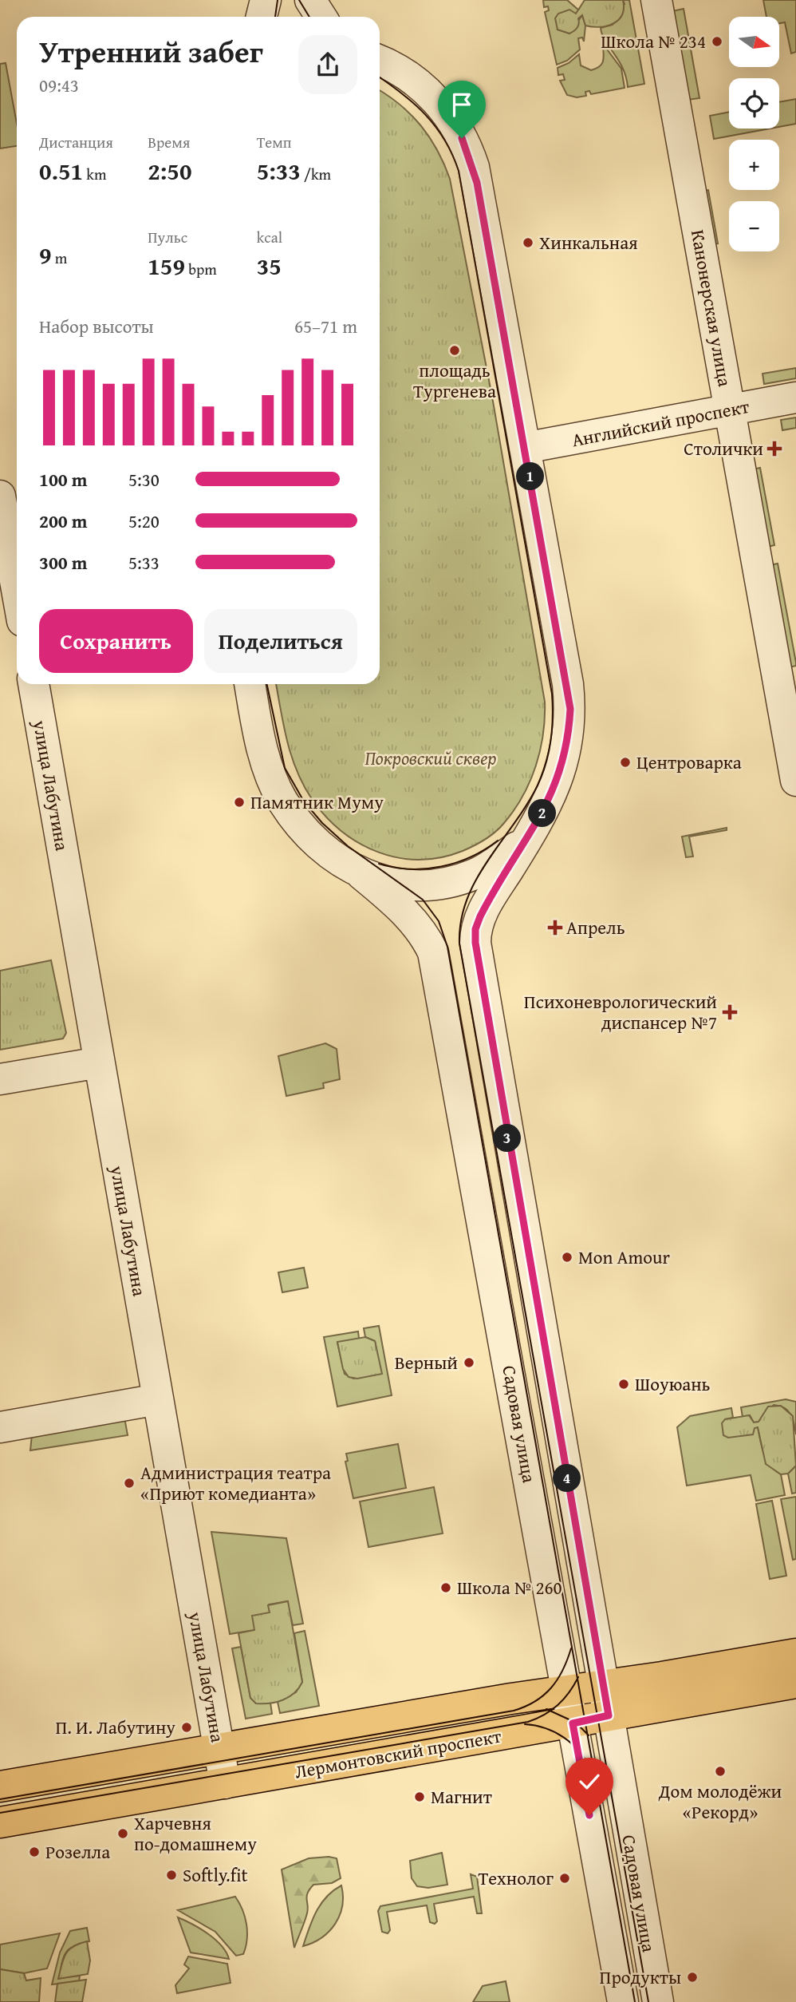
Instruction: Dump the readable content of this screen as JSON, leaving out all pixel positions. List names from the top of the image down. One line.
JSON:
{"streets":{"main road":["Лермонтовский проспект"],"street":["Канонерская улица","Английский проспект","улица Лабутина","Садовая улица"]},"crossings":[["Канонерская улица","Английский проспект"],["улица Лабутина","Лермонтовский проспект"],["Садовая улица","Лермонтовский проспект"]],"parks":["Покровский сквер"],"places":{"other":["Школа № 234","Хинкальная","площадь Тургенева","Центроварка","Памятник Муму","Mon Amour","Верный","Шоуюань","Администрация театра «Приют комедианта»","Школа № 260","П. И. Лабутину","Дом молодёжи «Рекорд»","Магнит","Харчевня по-домашнему","Розелла","Softly.fit","Технолог","Продукты"],"health":["Столички","Апрель","Психоневрологический диспансер №7"]},"north":"right","page":{"map_buttons":["+","−"],"heading":["Утренний забег","09:43"],"stats":[["Дистанция","0.51 km"],["Время","2:50"],["Темп","5:33 /km"],["9 m"],["Пульс","159 bpm"],["kcal","35"]],"chart":["Набор высоты","65–71 m"],"list":[{"name":"100 m","note":"5:30"},{"name":"200 m","note":"5:20"},{"name":"300 m","note":"5:33"}],"pins":["1","2","3","4"],"buttons":["Сохранить","Поделиться"]}}
